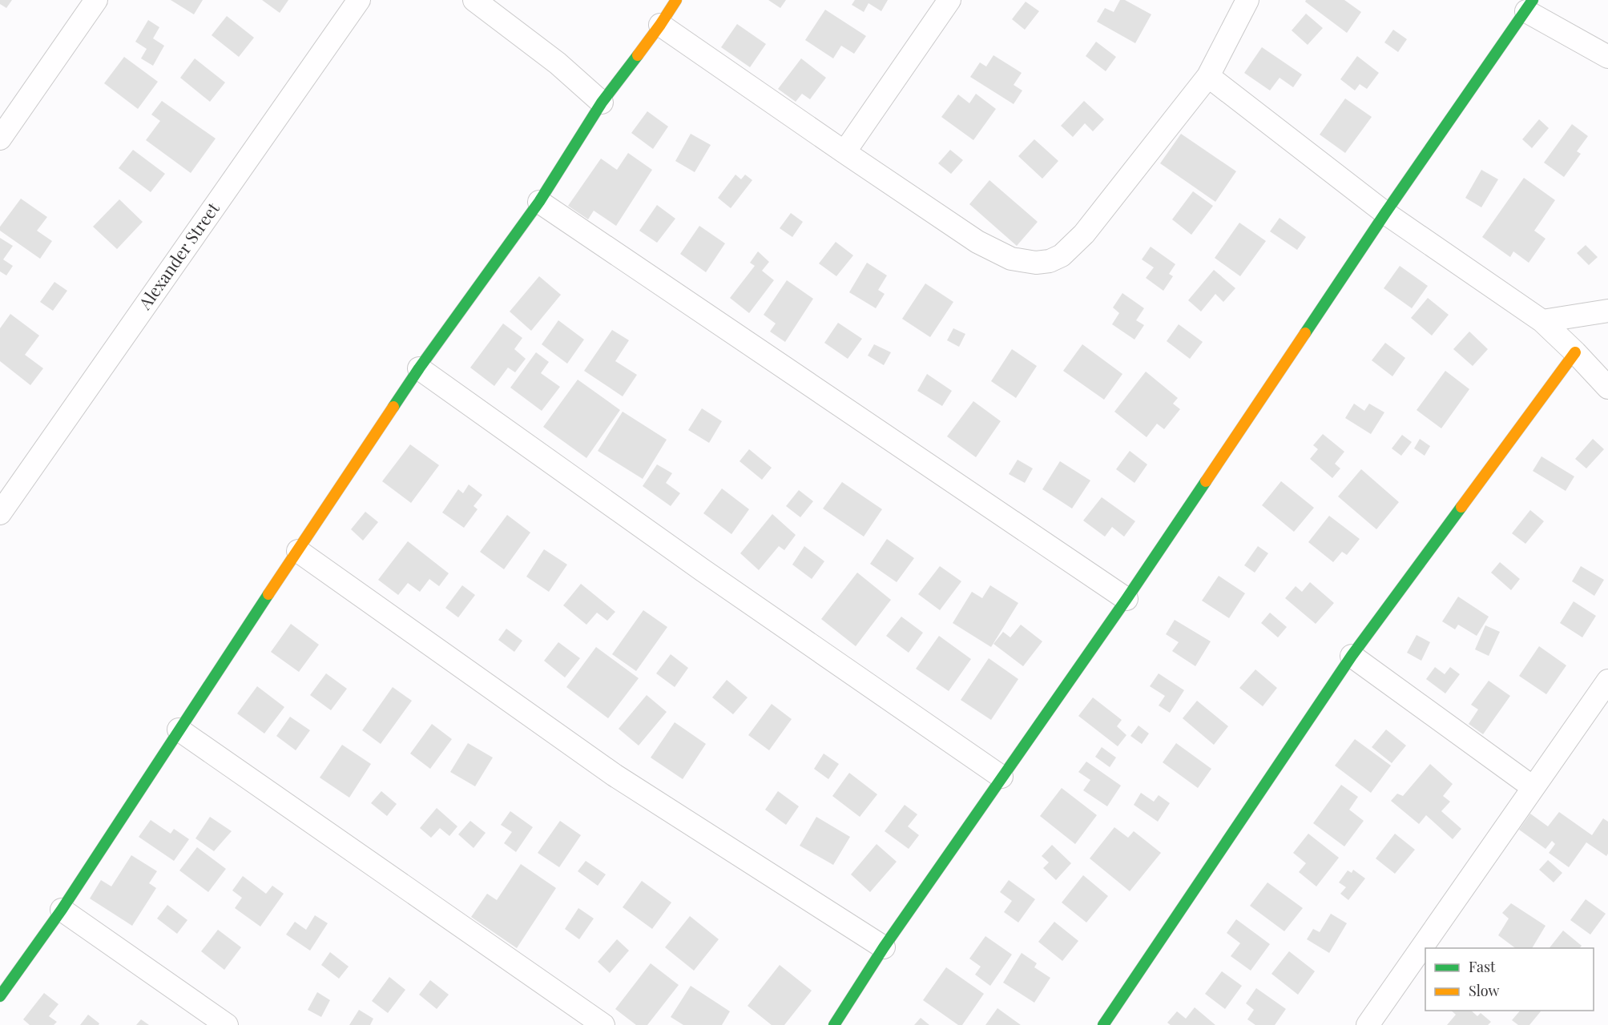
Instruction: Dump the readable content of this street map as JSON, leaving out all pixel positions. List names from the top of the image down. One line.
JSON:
{"streets":{"street":["Alexander Street"]},"legend":["Fast","Slow"]}
